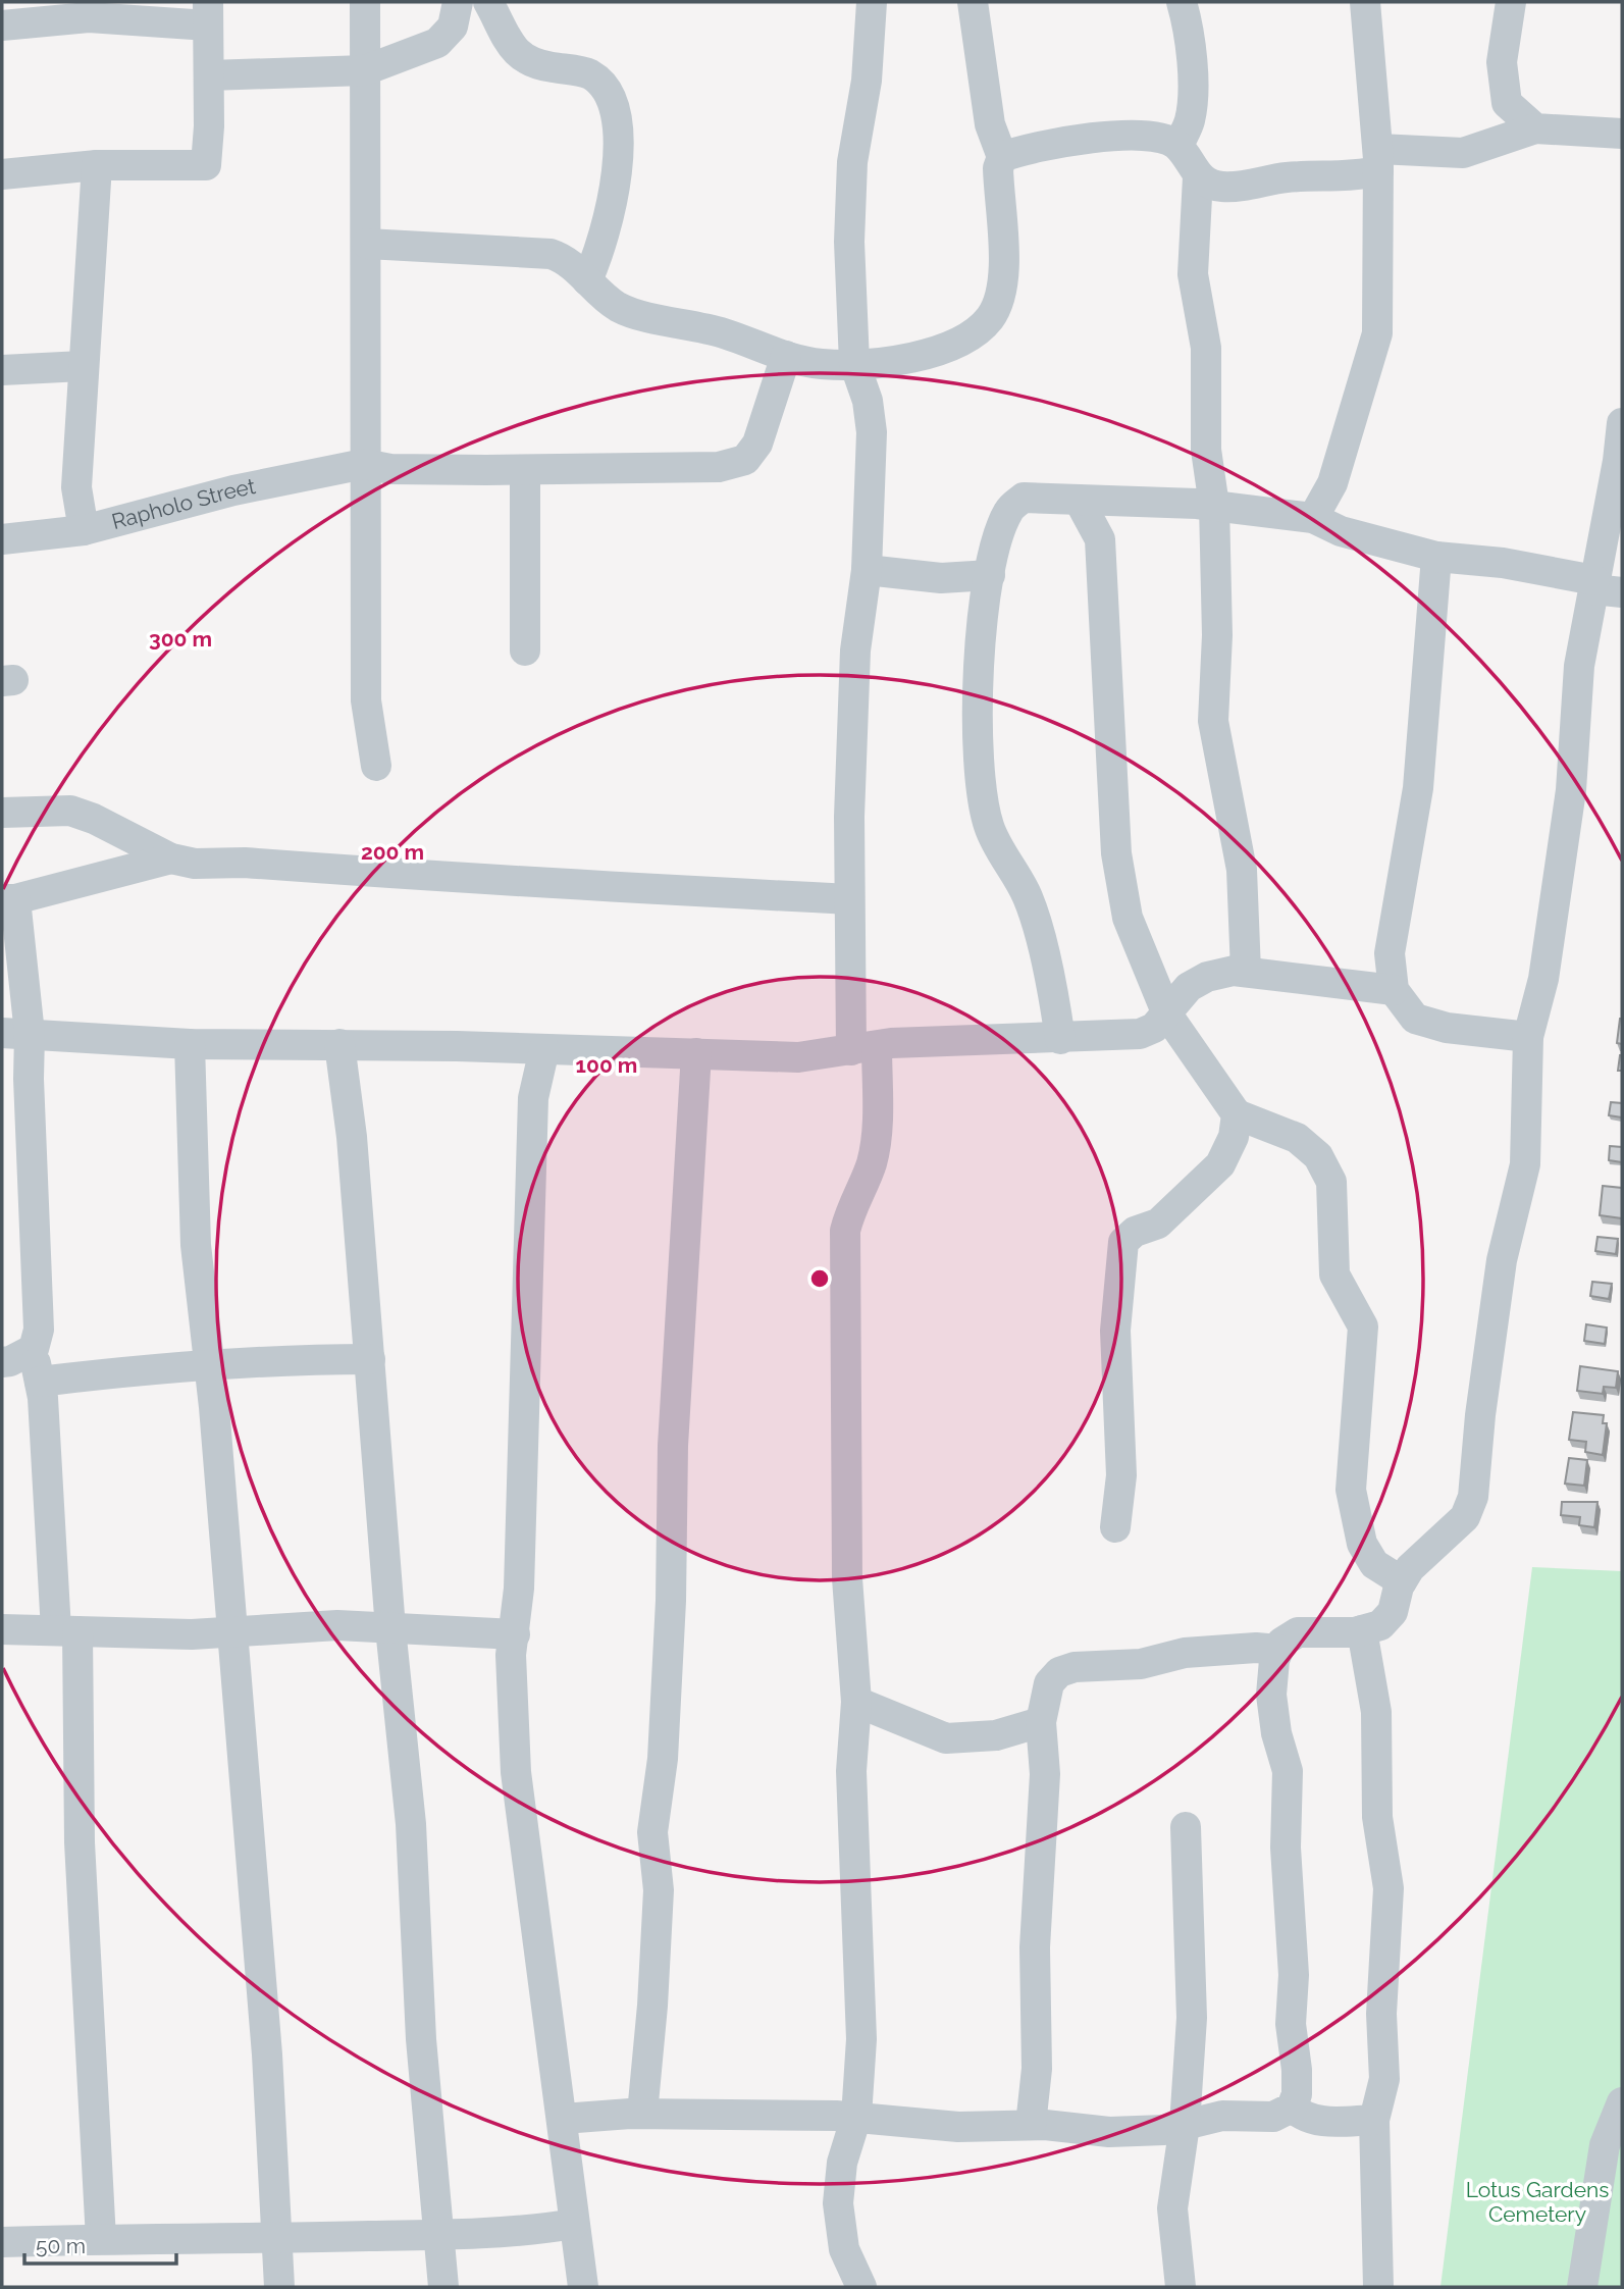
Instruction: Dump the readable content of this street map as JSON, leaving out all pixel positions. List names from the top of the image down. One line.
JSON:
{"streets":{"street":["Rapholo Street"]},"parks":["Lotus Gardens Cemetery"],"scale_bar":"50 m","rings":["300 m","200 m","100 m"]}
